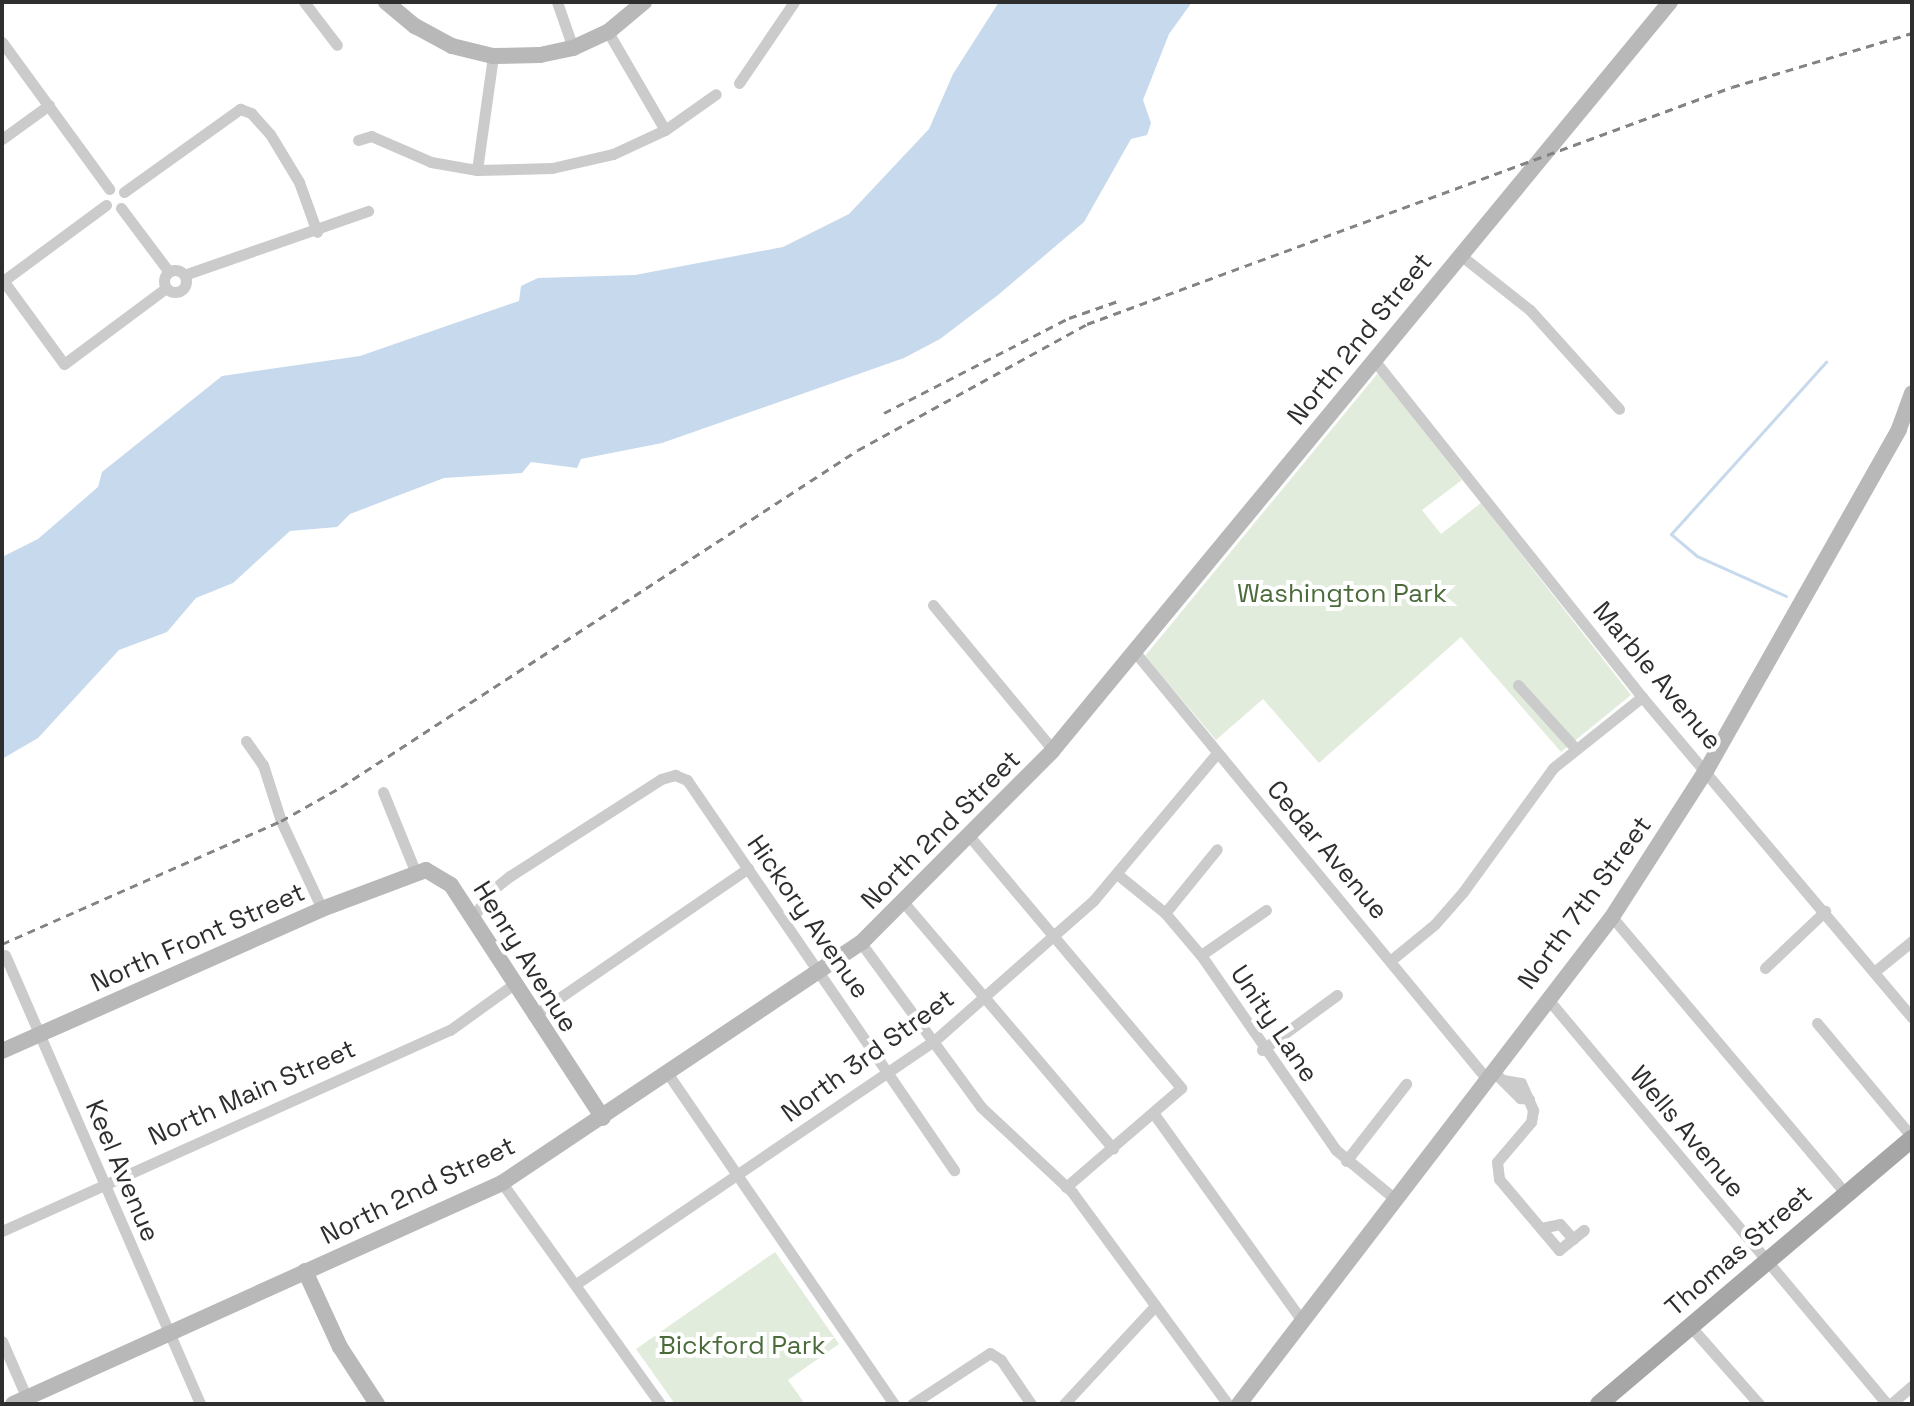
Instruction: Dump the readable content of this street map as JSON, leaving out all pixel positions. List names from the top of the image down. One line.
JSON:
{"streets":{"main road":["Thomas Street"],"street":["North 2nd Street","Marble Avenue","Cedar Avenue","North 7th Street","Hickory Avenue","North Front Street","Henry Avenue","Unity Lane","North 3rd Street","North Main Street","Wells Avenue","Keel Avenue"]},"crossings":[["North 2nd Street","Marble Avenue"],["North 2nd Street","Cedar Avenue"],["North 2nd Street","Hickory Avenue"],["North 2nd Street","Henry Avenue"],["North 2nd Street","Keel Avenue"],["Marble Avenue","North 7th Street"],["Cedar Avenue","North 7th Street"],["Cedar Avenue","North 3rd Street"],["North 7th Street","Unity Lane"],["North 7th Street","Wells Avenue"],["Hickory Avenue","Henry Avenue"],["Hickory Avenue","North 3rd Street"],["North Front Street","Henry Avenue"],["North Front Street","Keel Avenue"],["Henry Avenue","North Main Street"],["Unity Lane","North 3rd Street"],["North Main Street","Keel Avenue"],["Wells Avenue","Thomas Street"]],"parks":["Washington Park","Bickford Park"]}
